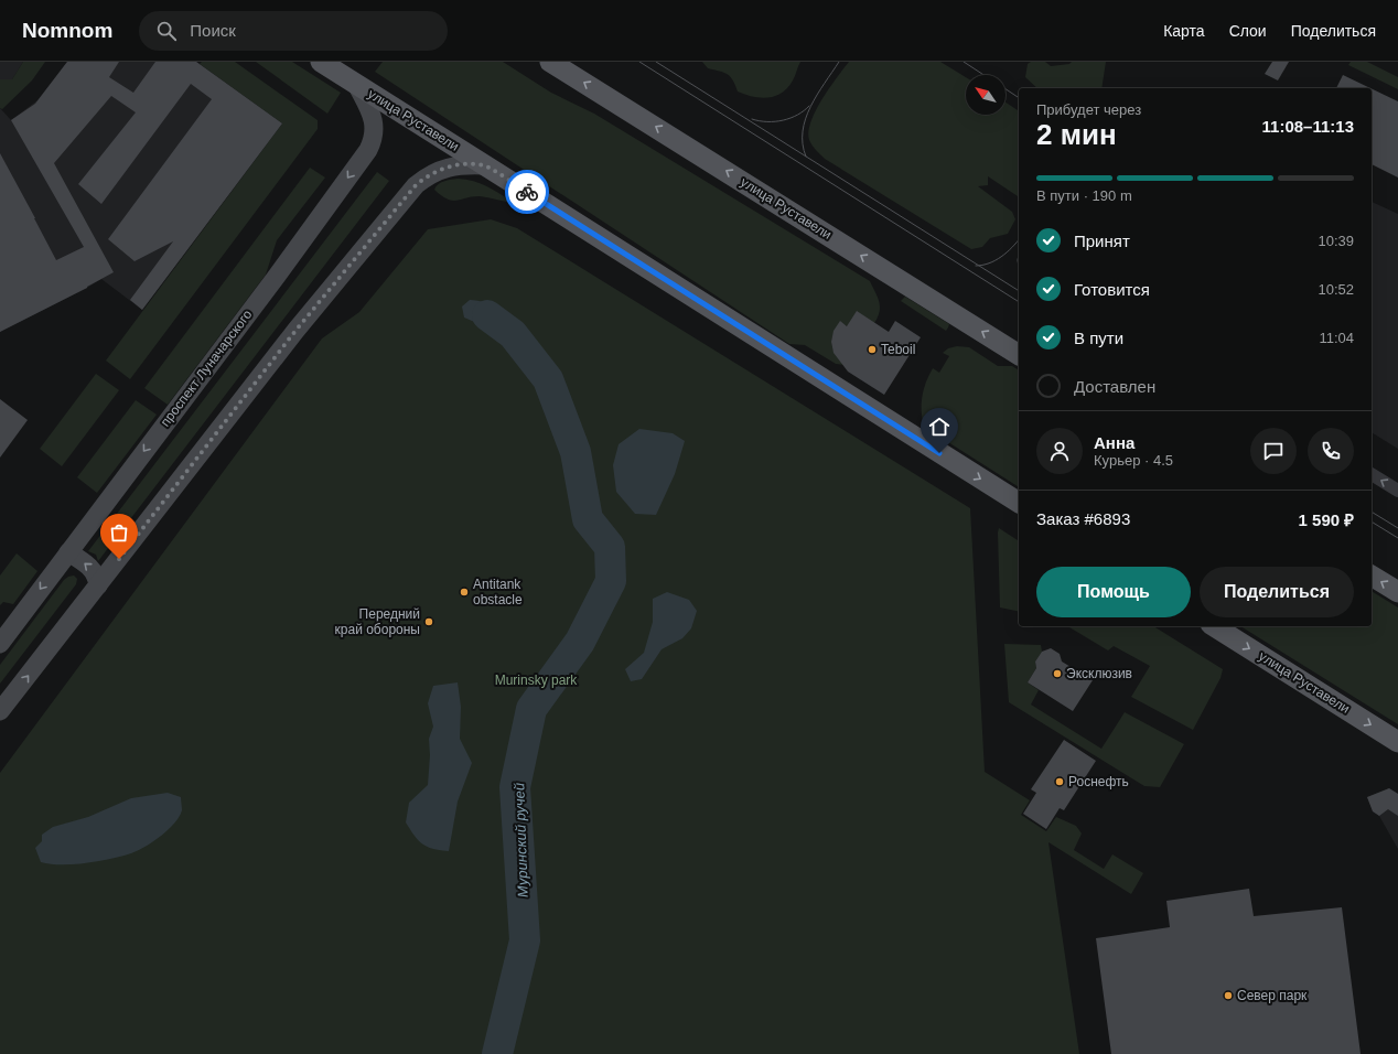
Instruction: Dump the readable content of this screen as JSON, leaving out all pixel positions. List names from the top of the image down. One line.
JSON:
{"streets":{"main road":["улица Руставели","проспект Луначарского"]},"crossings":[["улица Руставели","проспект Луначарского"]],"water":["Муринский ручей"],"parks":["Murinsky park"],"places":["Teboil","Antitank obstacle","Передний край обороны","Эксклюзив","Роснефть","Север парк"],"north":"top left","page":{"header":"Nomnom","search":"Поиск","nav":["Карта","Слои","Поделиться"],"heading":["2 мин","Прибудет через","11:08–11:13"],"panel":["Анна","Курьер · 4.5","Заказ #6893","1 590 ₽"],"bar":"В пути · 190 m","list":[["Принят","10:39"],["Готовится","10:52"],["В пути","11:04"],"Доставлен"],"buttons":["Помощь","Поделиться"]}}
